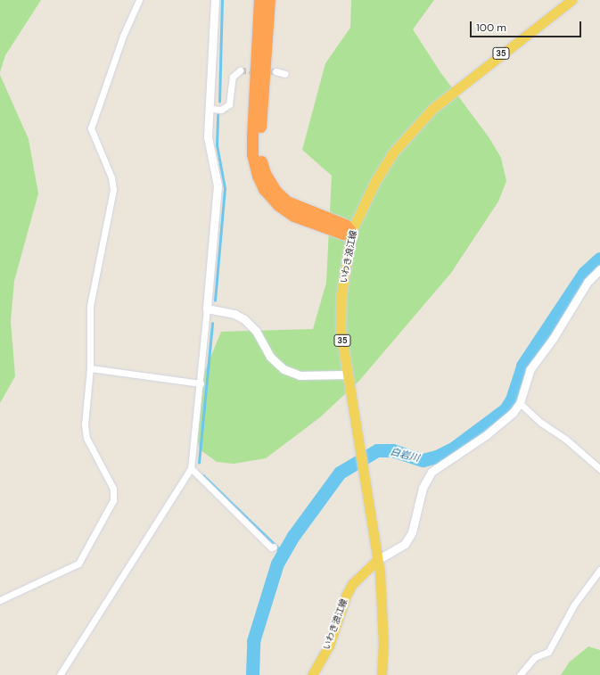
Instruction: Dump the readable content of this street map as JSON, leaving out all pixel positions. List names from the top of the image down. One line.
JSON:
{"streets":{"main road":["35","いわき浪江線"]},"water":["白岩川"],"scale_bar":"100 m"}
